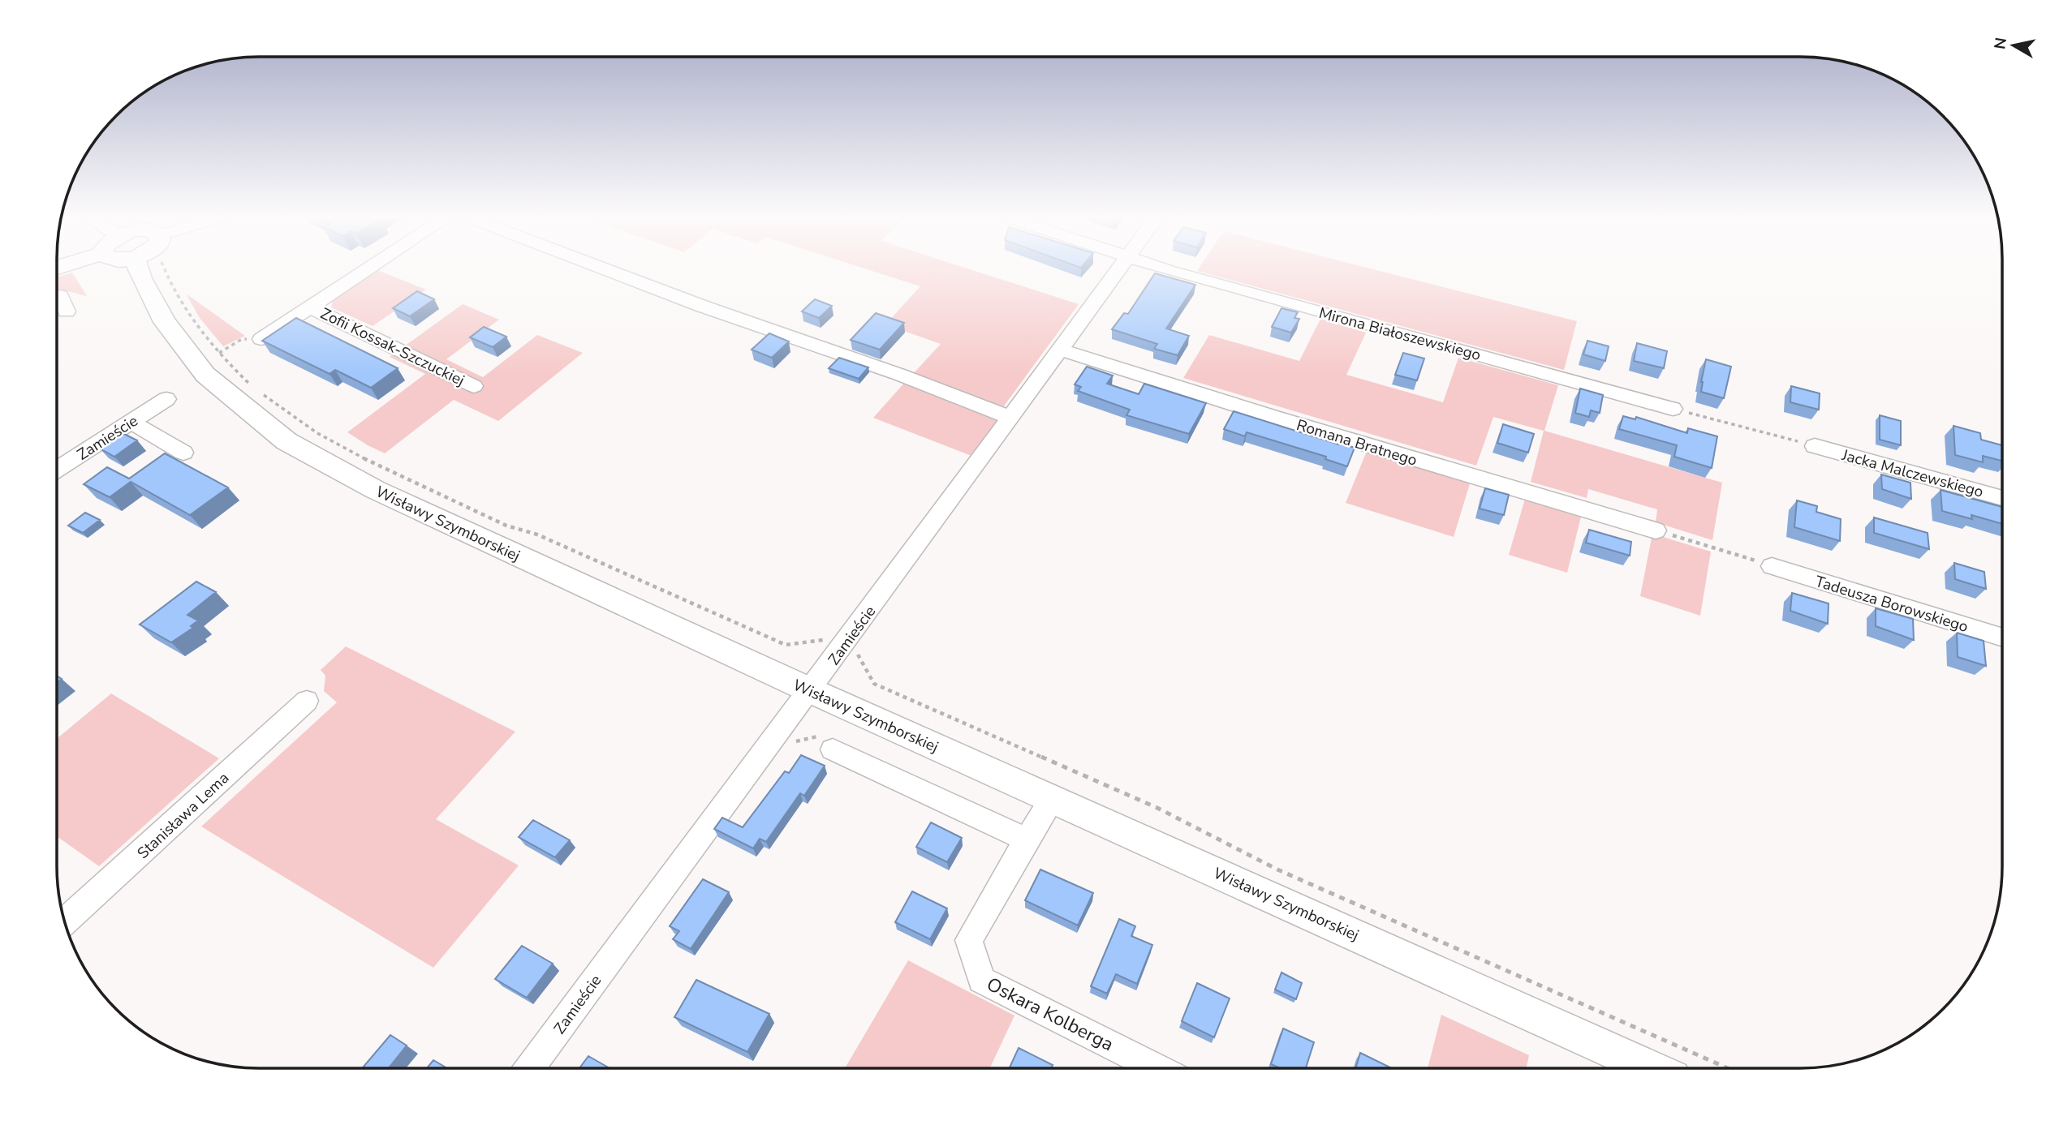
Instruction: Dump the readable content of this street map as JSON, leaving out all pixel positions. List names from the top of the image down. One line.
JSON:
{"streets":{"main road":["Wisławy Szymborskiej"],"street":["Mirona Białoszewskiego","Zofii Kossak-Szczuckiej","Zamieście","Romana Bratnego","Jacka Malczewskiego","Tadeusza Borowskiego","Stanisława Lema","Oskara Kolberga"]},"crossings":[["Zamieście","Romana Bratnego"],["Zamieście","Wisławy Szymborskiej"],["Wisławy Szymborskiej","Oskara Kolberga"]],"north":"left"}
